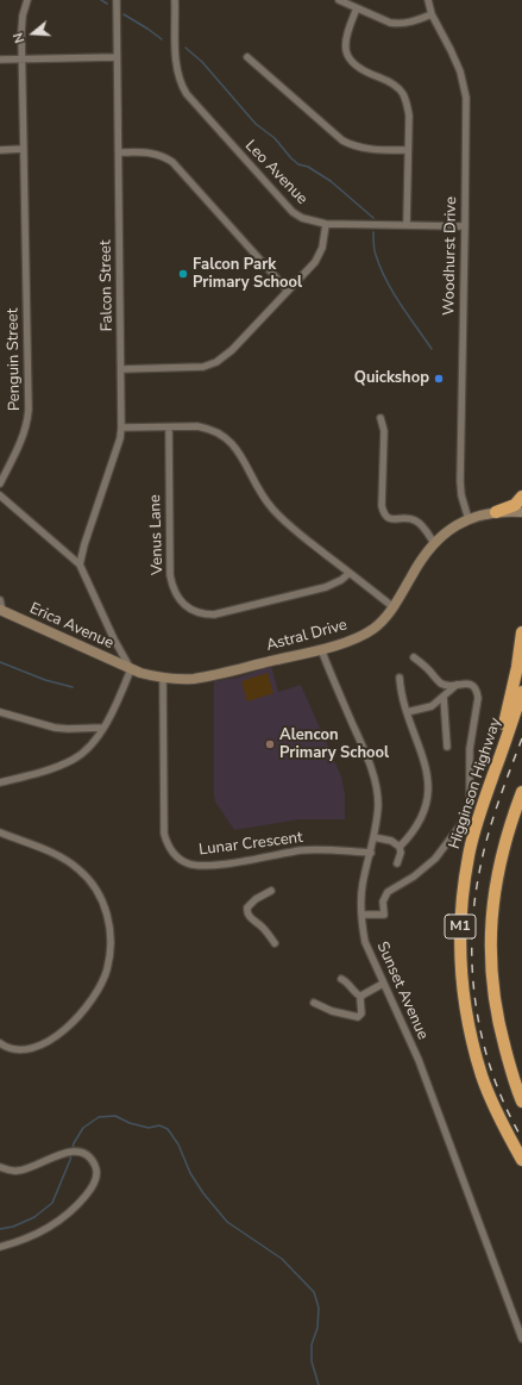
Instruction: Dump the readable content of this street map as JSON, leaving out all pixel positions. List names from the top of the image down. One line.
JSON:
{"streets":{"highway":["Higginson Highway","M1"],"street":["Leo Avenue","Woodhurst Drive","Falcon Street","Penguin Street","Venus Lane","Erica Avenue","Astral Drive","Lunar Crescent","Sunset Avenue"]},"crossings":[["Leo Avenue","Woodhurst Drive"],["Woodhurst Drive","Astral Drive"],["Erica Avenue","Astral Drive"],["Astral Drive","Lunar Crescent"],["Astral Drive","Sunset Avenue"],["Lunar Crescent","Sunset Avenue"]],"places":["Falcon Park Primary School","Quickshop","Alencon Primary School"],"north":"left"}
